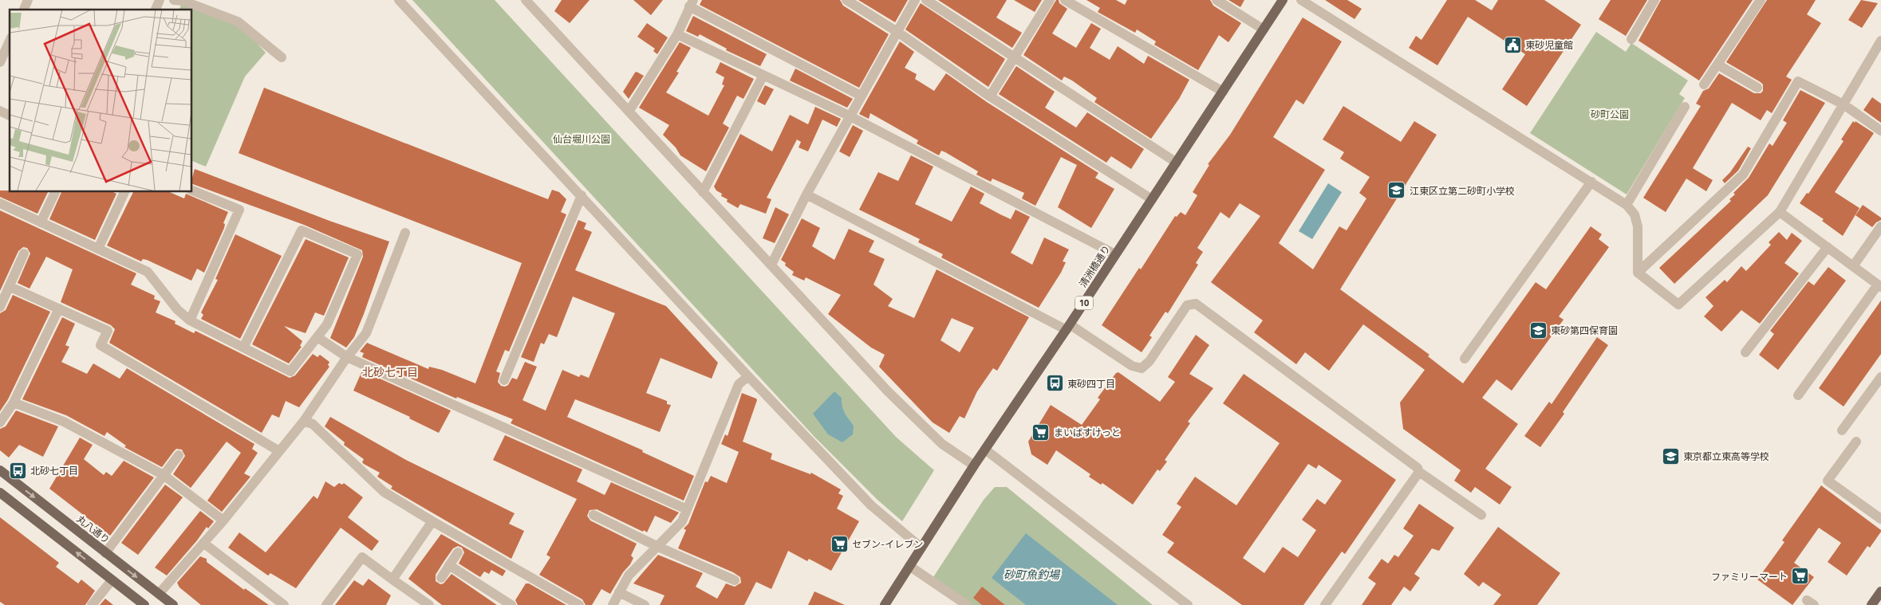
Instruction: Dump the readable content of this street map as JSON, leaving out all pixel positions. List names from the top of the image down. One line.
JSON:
{"streets":{"main road":["清洲橋通り","10","丸八通り"]},"districts":["北砂七丁目"],"water":["砂町魚釣場"],"parks":["砂町公園","仙台堀川公園"],"places":{"public building":["東砂児童館"],"school or university":["江東区立第二砂町小学校","東砂第四保育園","東京都立東高等学校"],"bus stop":["東砂四丁目","北砂七丁目"],"supermarket":["まいばすけっと","セブン-イレブン","ファミリーマート"]}}
